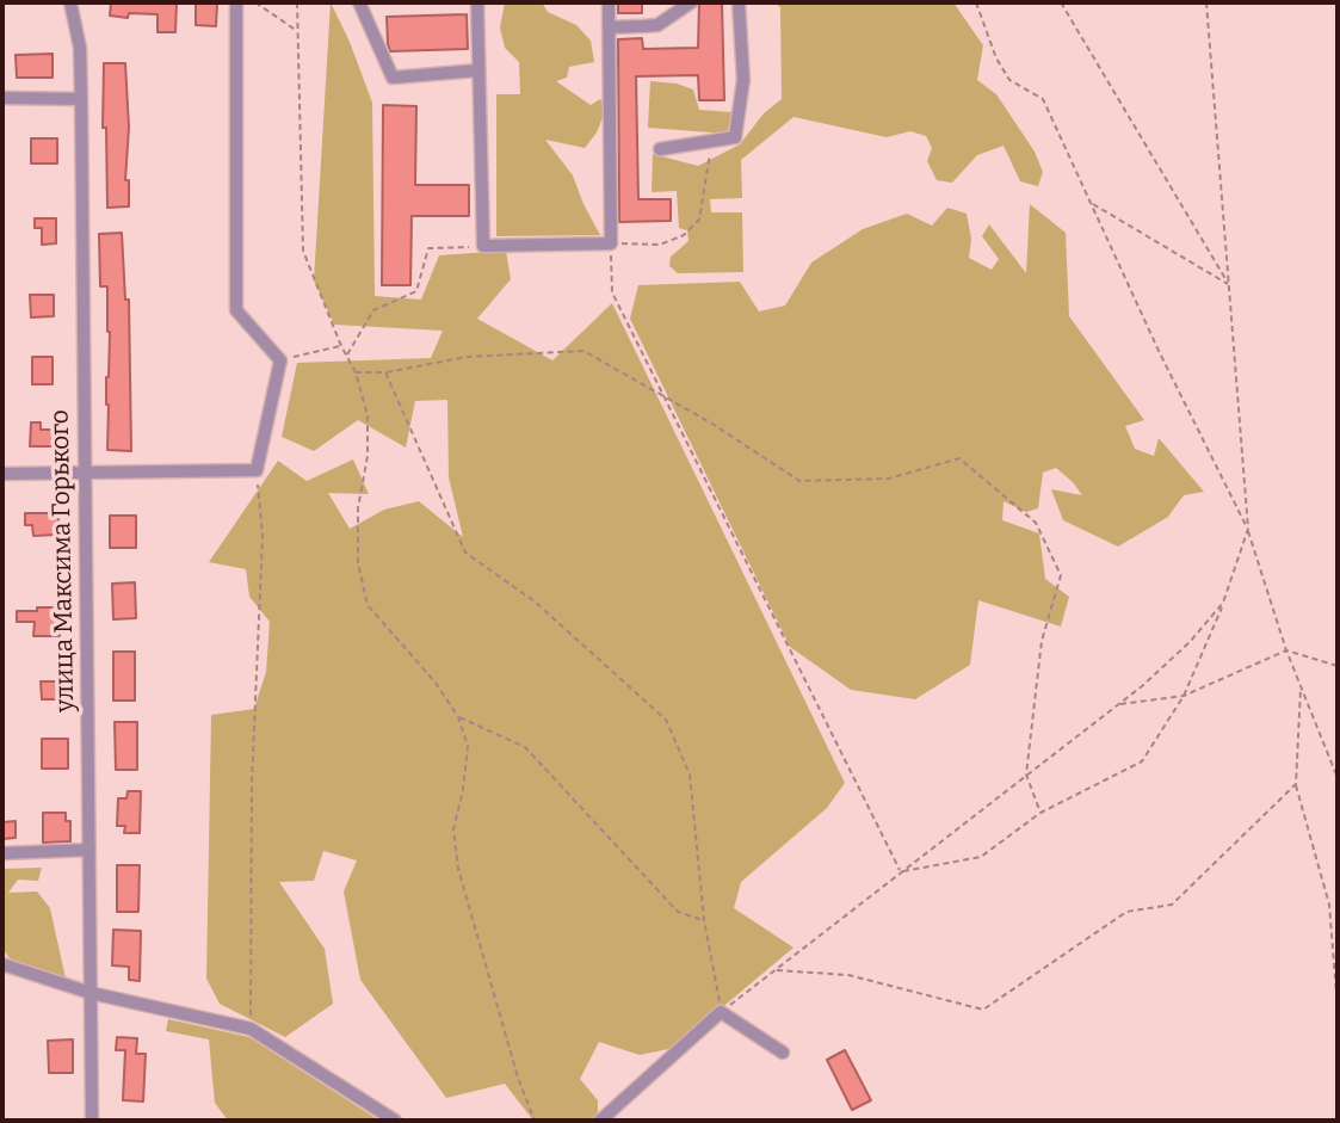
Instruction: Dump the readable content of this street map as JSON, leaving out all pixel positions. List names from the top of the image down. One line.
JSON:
{"streets":{"street":["улица Максима Горького"]}}
